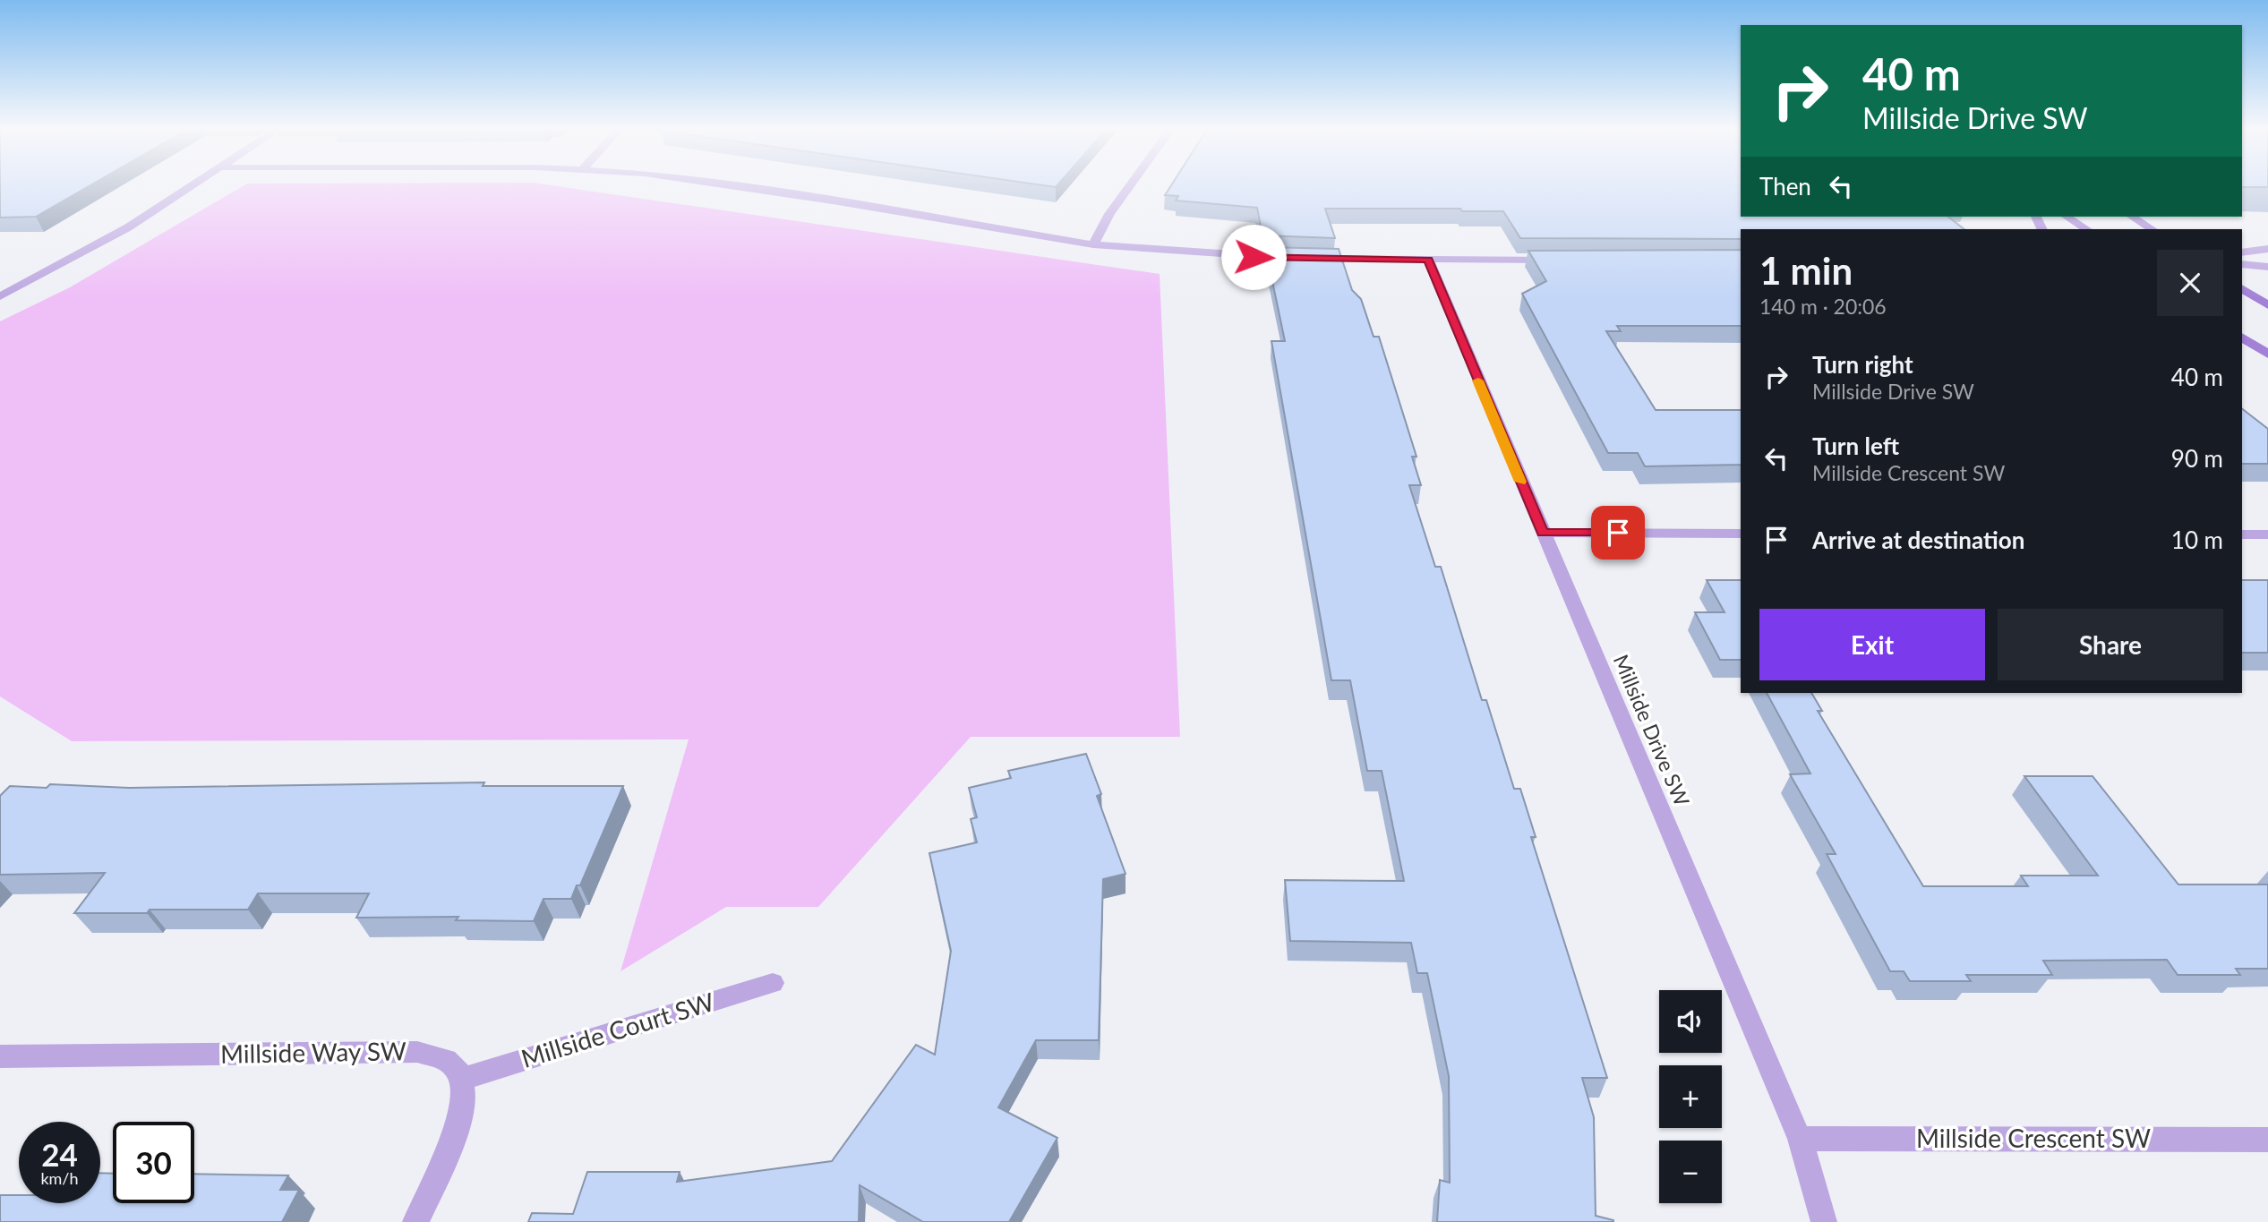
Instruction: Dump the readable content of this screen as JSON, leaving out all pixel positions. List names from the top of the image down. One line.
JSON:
{"streets":{"street":["Millside Drive SW","Millside Court SW","Millside Way SW","Millside Crescent SW"]},"crossings":[["Millside Drive SW","Millside Crescent SW"],["Millside Court SW","Millside Way SW"]],"page":{"turn":["40 m","Millside Drive SW"],"then":"Then","heading":["1 min","140 m · 20:06"],"list":[{"name":"Turn right","note":"Millside Drive SW","value":"40 m"},{"name":"Turn left","note":"Millside Crescent SW","value":"90 m"},{"name":"Arrive at destination","value":"10 m"}],"buttons":["Exit","Share"],"map_buttons":["+","−"],"speed":"24 km/h","limit":"30"}}
